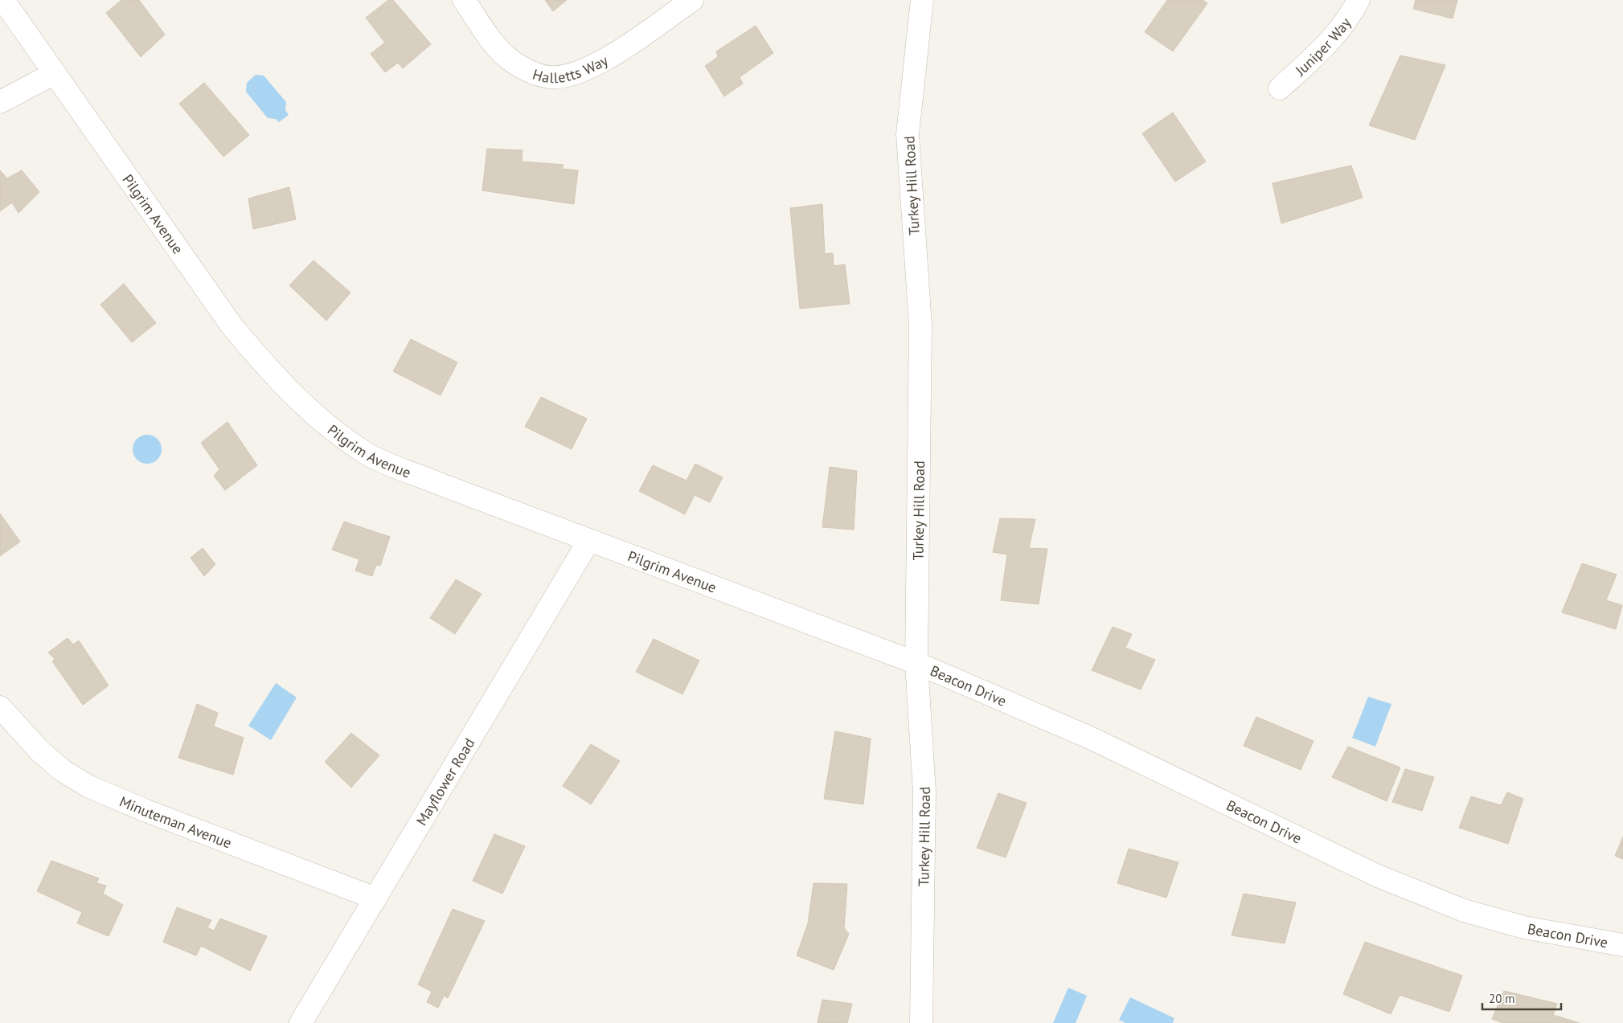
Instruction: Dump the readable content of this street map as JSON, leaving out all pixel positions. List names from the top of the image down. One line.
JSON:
{"streets":{"street":["Juniper Way","Halletts Way","Turkey Hill Road","Pilgrim Avenue","Beacon Drive","Mayflower Road","Minuteman Avenue"]},"crossings":[["Turkey Hill Road","Pilgrim Avenue"],["Turkey Hill Road","Beacon Drive"],["Pilgrim Avenue","Beacon Drive"],["Pilgrim Avenue","Mayflower Road"],["Mayflower Road","Minuteman Avenue"]],"scale_bar":"20 m"}
